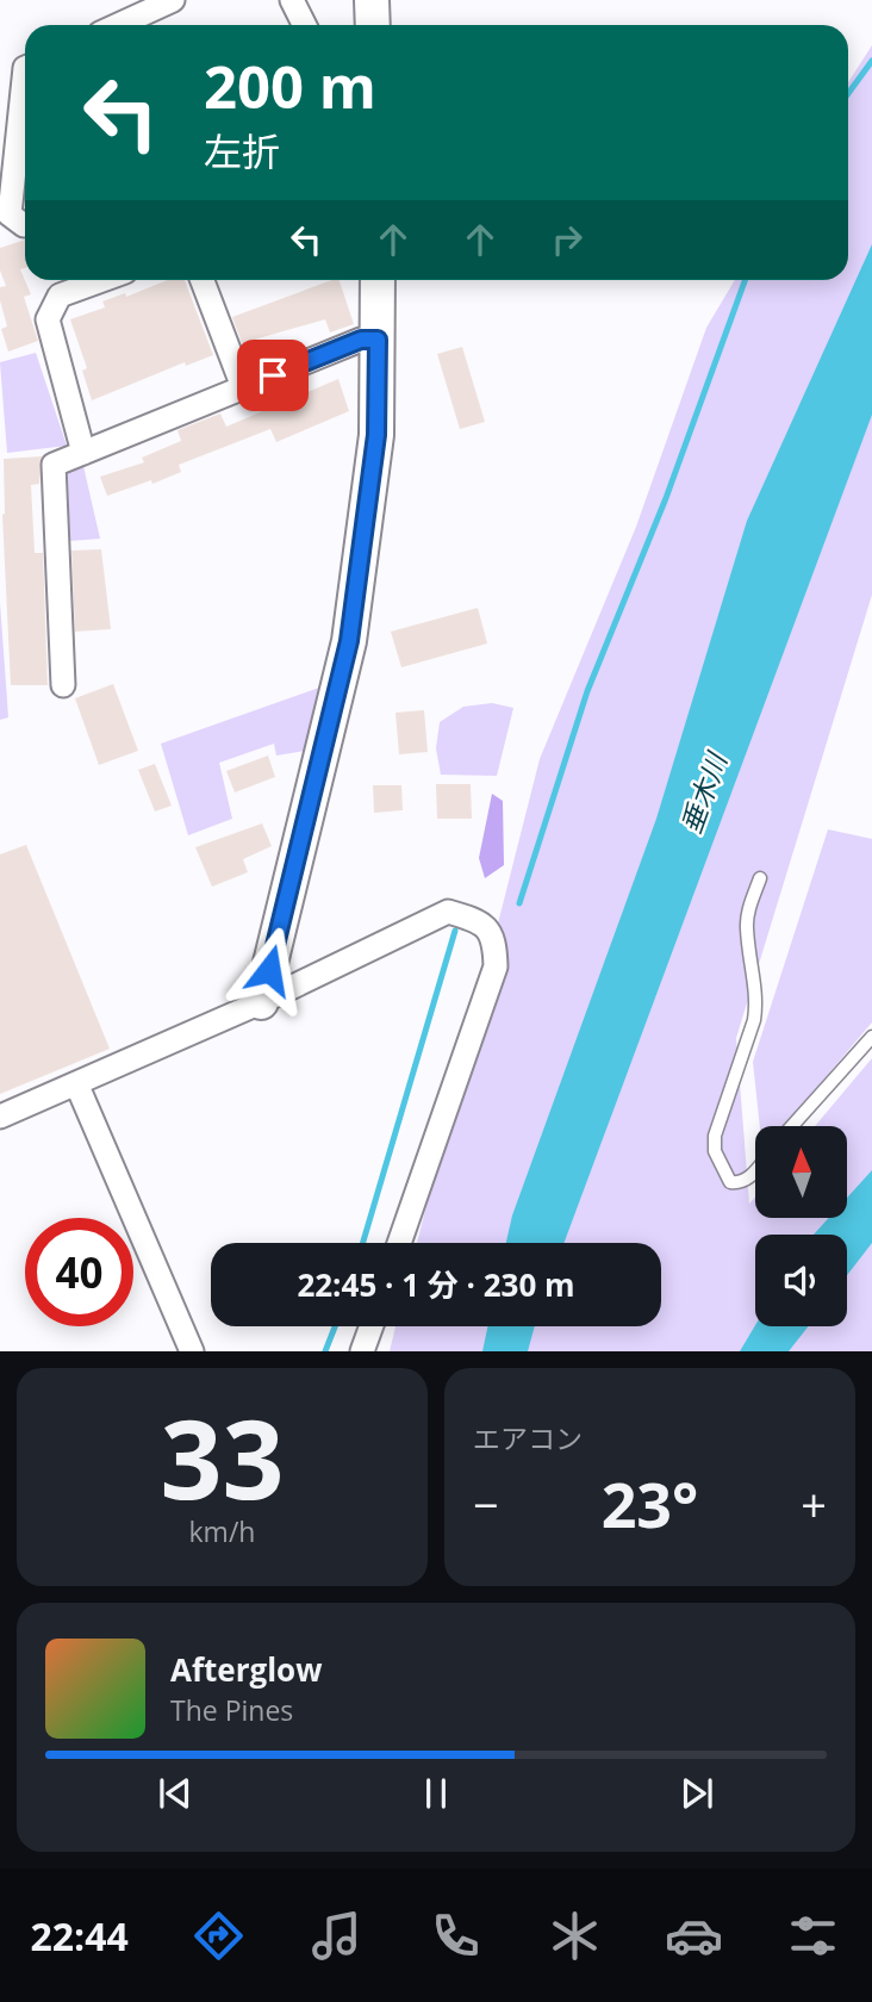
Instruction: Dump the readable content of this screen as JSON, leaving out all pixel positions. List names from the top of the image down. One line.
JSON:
{"water":["垂木川"],"north":"top","page":{"turn":["200 m","左折"],"limit":"40","trip":"22:45 · 1 分 · 230 m","tile":[["33","km/h"],"エアコン"],"heat":["−","23°","+"],"song":["Afterglow","The Pines"],"tabs":"22:44"}}
